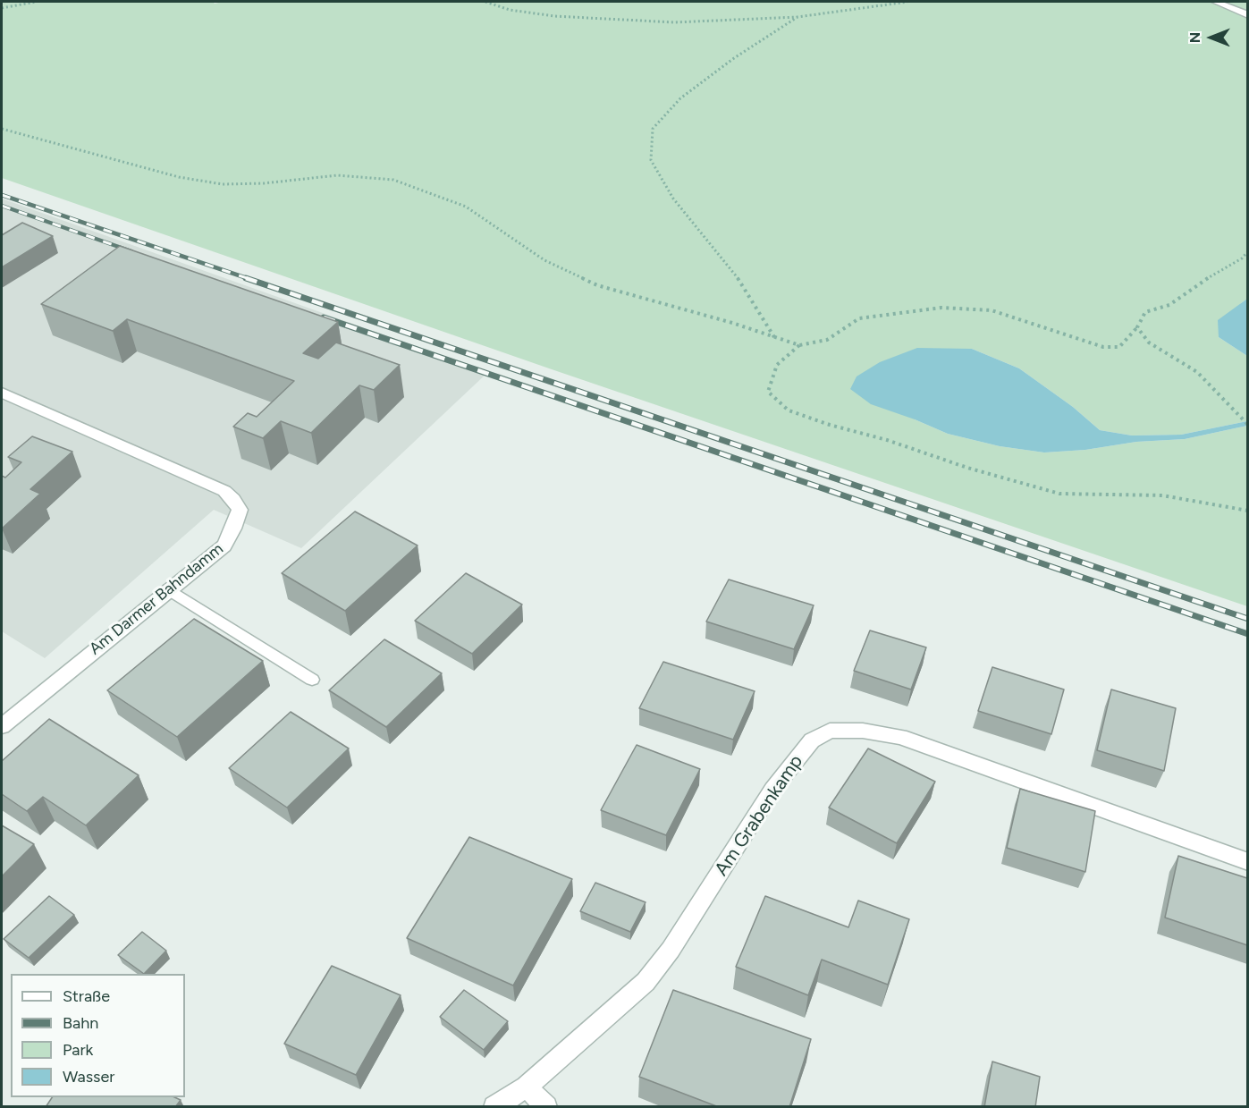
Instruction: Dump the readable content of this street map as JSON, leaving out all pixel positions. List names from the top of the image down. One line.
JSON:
{"streets":{"street":["Am Darmer Bahndamm","Am Grabenkamp"]},"legend":["Straße","Bahn","Park","Wasser"],"north":"left"}
